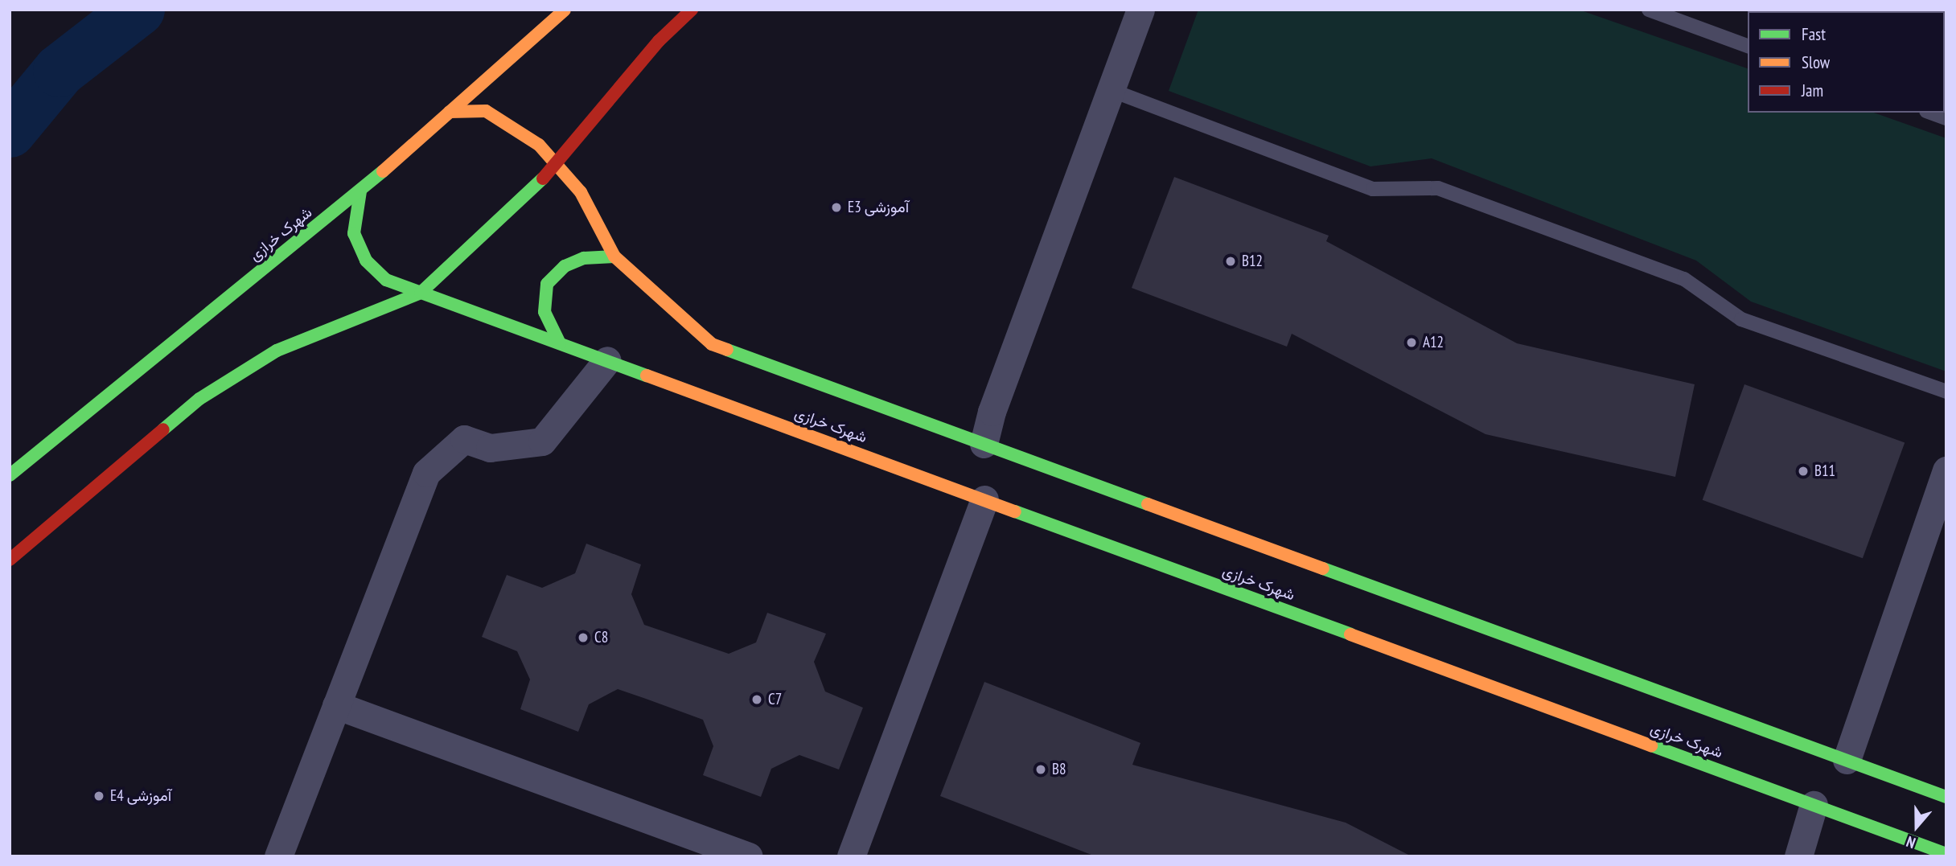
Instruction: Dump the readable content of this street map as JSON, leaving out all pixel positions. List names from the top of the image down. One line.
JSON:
{"streets":{"street":["شهرک خرازی"]},"places":["E3 آموزشی","B12","A12","B11","C8","C7","B8","E4 آموزشی"],"legend":["Fast","Slow","Jam"],"north":"bottom"}
